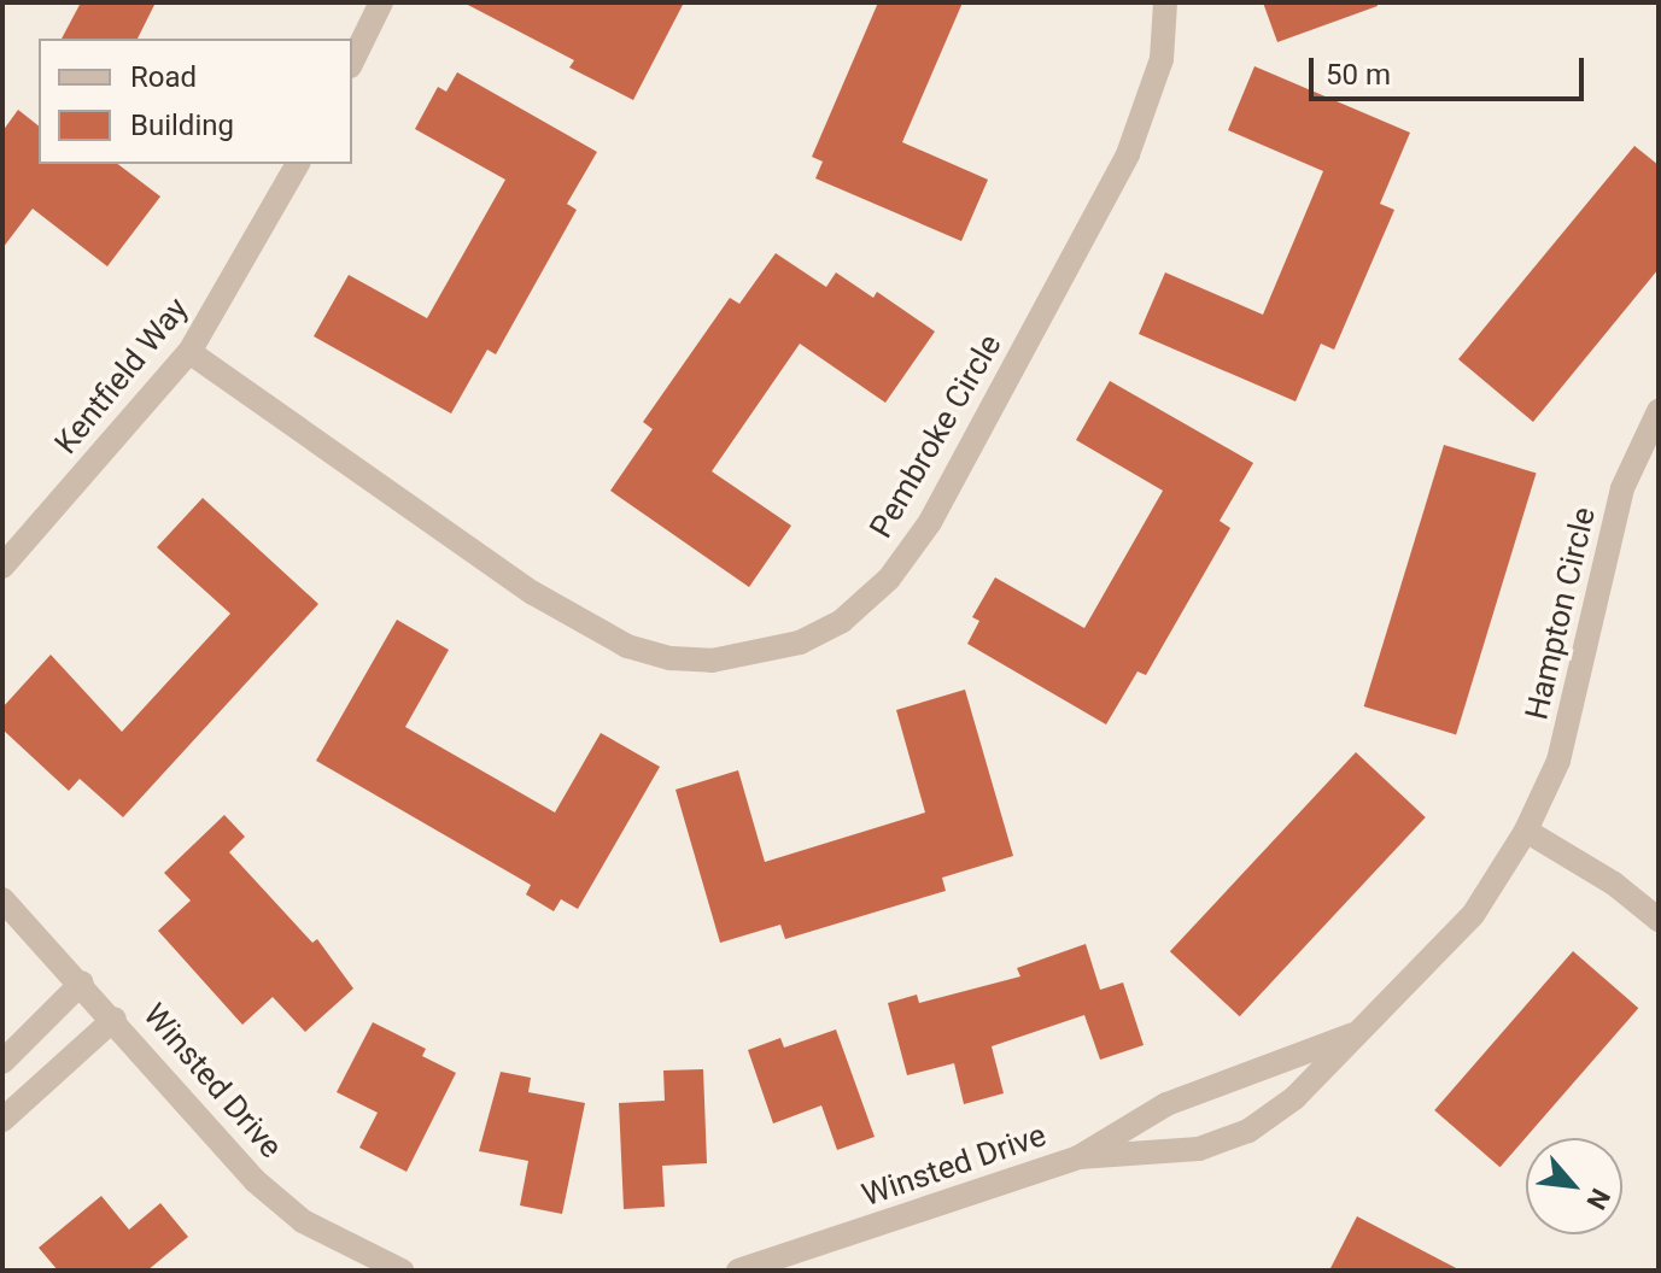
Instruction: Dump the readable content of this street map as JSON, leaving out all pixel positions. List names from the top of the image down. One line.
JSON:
{"streets":{"street":["Kentfield Way","Pembroke Circle","Hampton Circle","Winsted Drive"]},"crossings":[["Kentfield Way","Pembroke Circle"],["Hampton Circle","Winsted Drive"]],"legend":["Road","Building"],"scale_bar":"50 m","north":"bottom right"}
